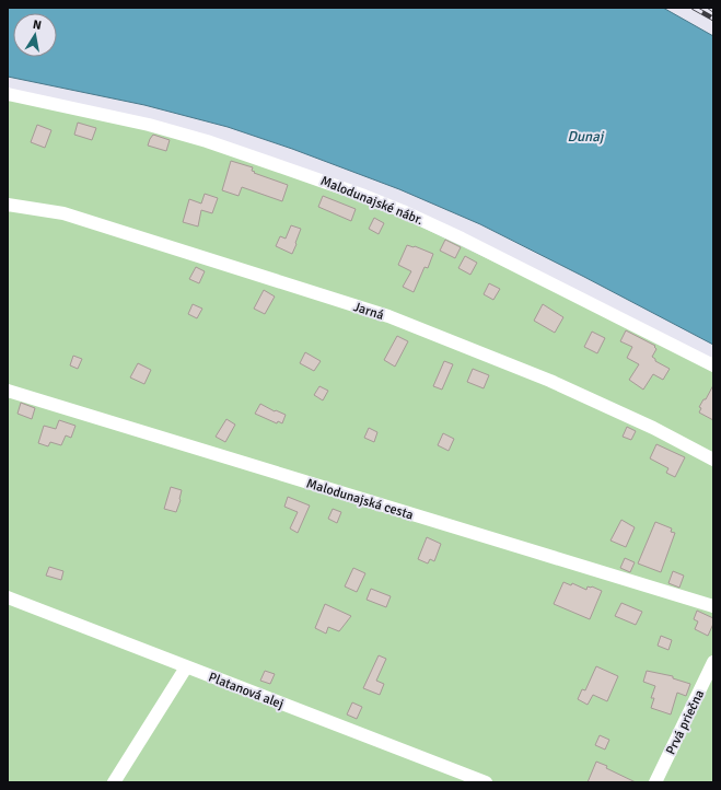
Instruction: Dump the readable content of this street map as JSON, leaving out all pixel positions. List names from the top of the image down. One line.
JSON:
{"streets":{"street":["Malodunajské nábr.","Jarná","Malodunajská cesta","Platanová alej","Prvá priečna"]},"water":["Dunaj"],"north":"top"}
